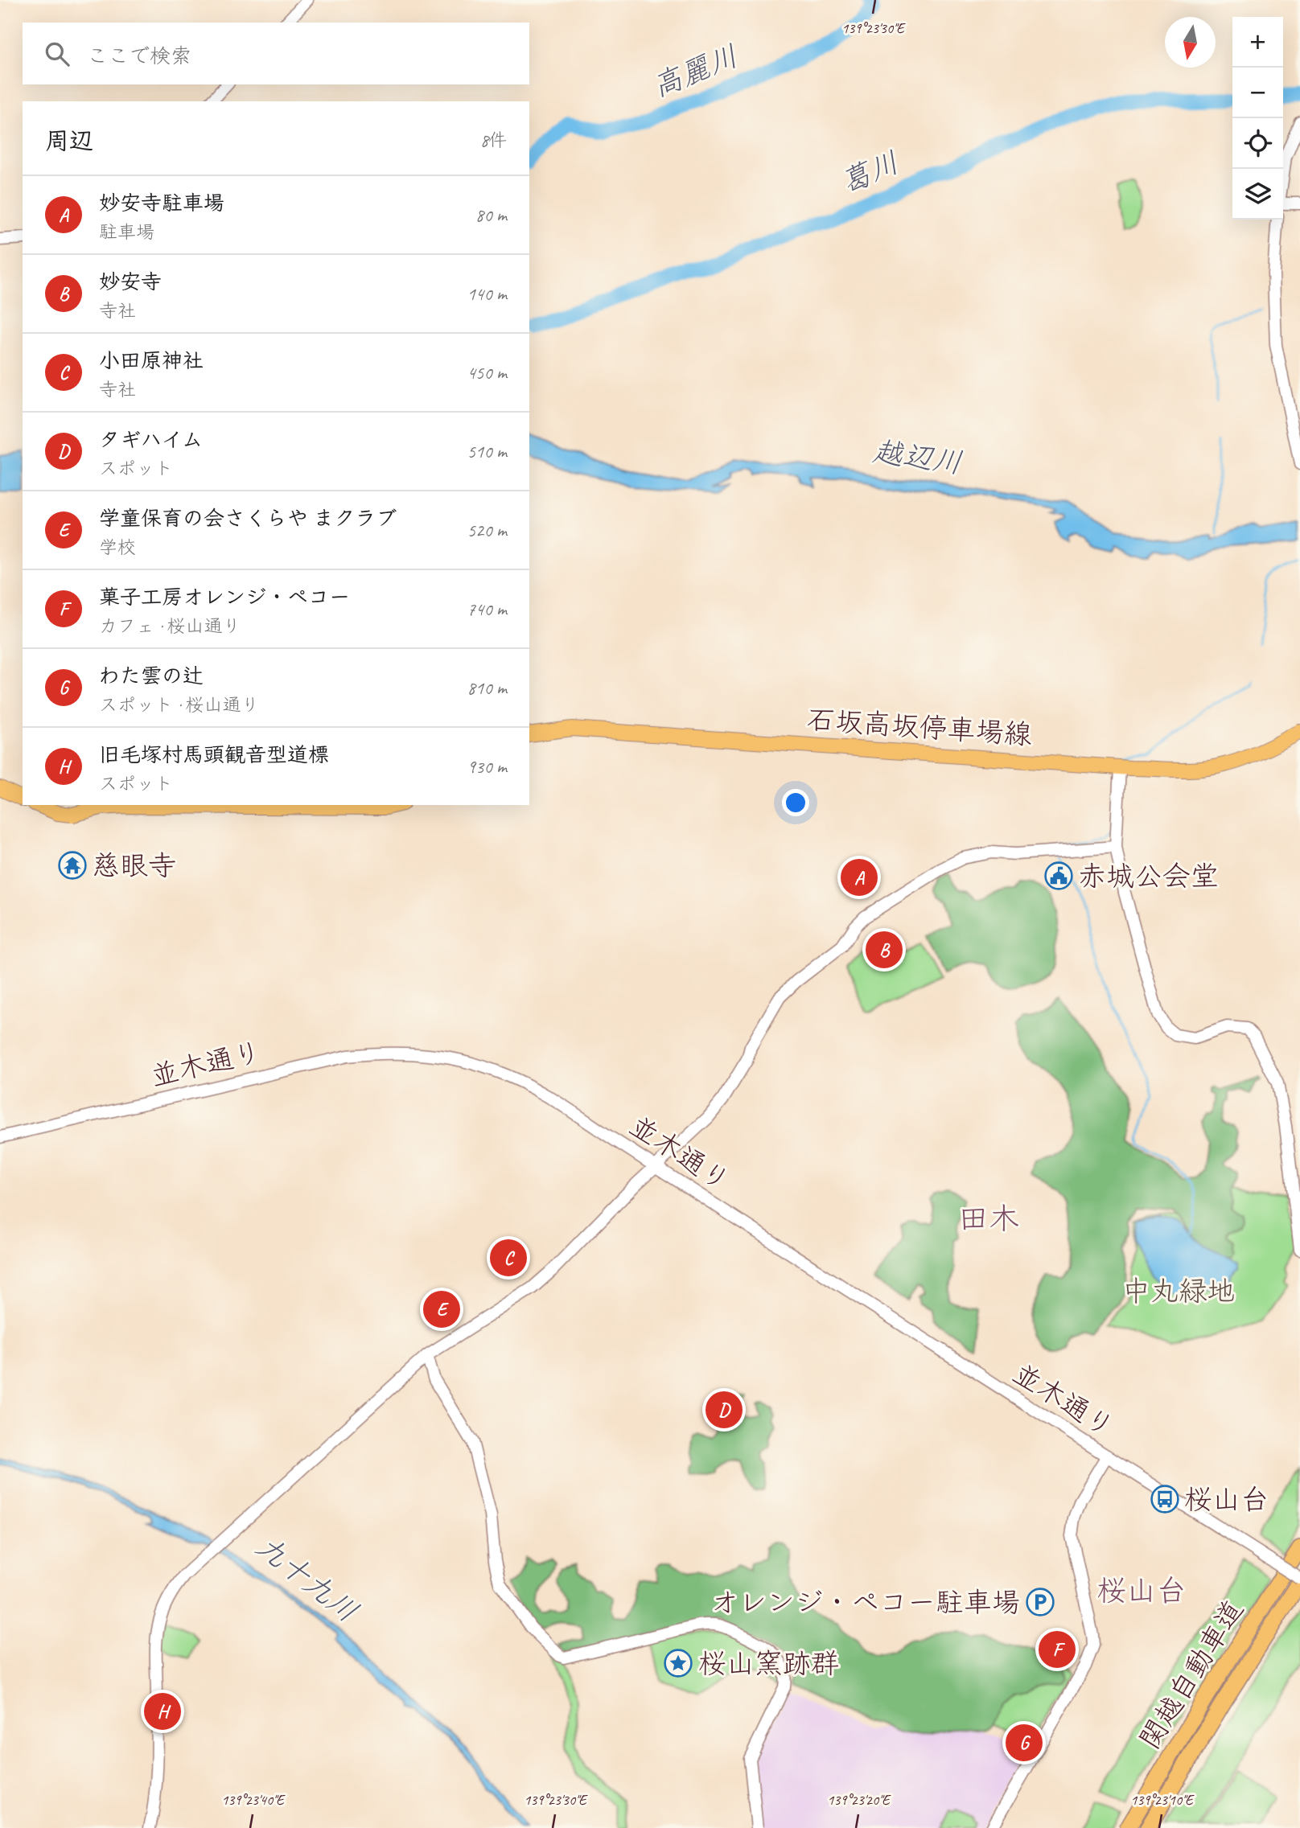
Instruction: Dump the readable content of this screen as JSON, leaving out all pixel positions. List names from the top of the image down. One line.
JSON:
{"streets":{"highway":["関越自動車道"],"main road":["石坂高坂停車場線"],"street":["並木通り"]},"crossings":[["並木通り","関越自動車道"]],"districts":["田木","桜山台"],"water":["高麗川","葛川","越辺川","九十九川"],"parks":["中丸緑地"],"places":{"temple":["慈眼寺"],"public building":["赤城公会堂"],"bus stop":["桜山台"],"parking":["オレンジ・ペコー駐車場"],"place":["桜山窯跡群"]},"north":"bottom","page":{"map_buttons":["+","−"],"search":"ここで検索","heading":["周辺","8件"],"list":[{"mark":"A","name":"妙安寺駐車場","note":"駐車場","value":"80 m"},{"mark":"B","name":"妙安寺","note":"寺社","value":"140 m"},{"mark":"C","name":"小田原神社","note":"寺社","value":"450 m"},{"mark":"D","name":"タギハイム","note":"スポット","value":"510 m"},{"mark":"E","name":"学童保育の会さくらや まクラブ","note":"学校","value":"520 m"},{"mark":"F","name":"菓子工房オレンジ・ペコー","note":"カフェ · 桜山通り","value":"740 m"},{"mark":"G","name":"わた雲の辻","note":"スポット · 桜山通り","value":"810 m"},{"mark":"H","name":"旧毛塚村馬頭観音型道標","note":"スポット","value":"930 m"}],"pins":["A","B","C","E","D","F","H","G"]},"coordinates":["139°23'30\"E","139°23'40\"E","139°23'20\"E","139°23'10\"E"]}
